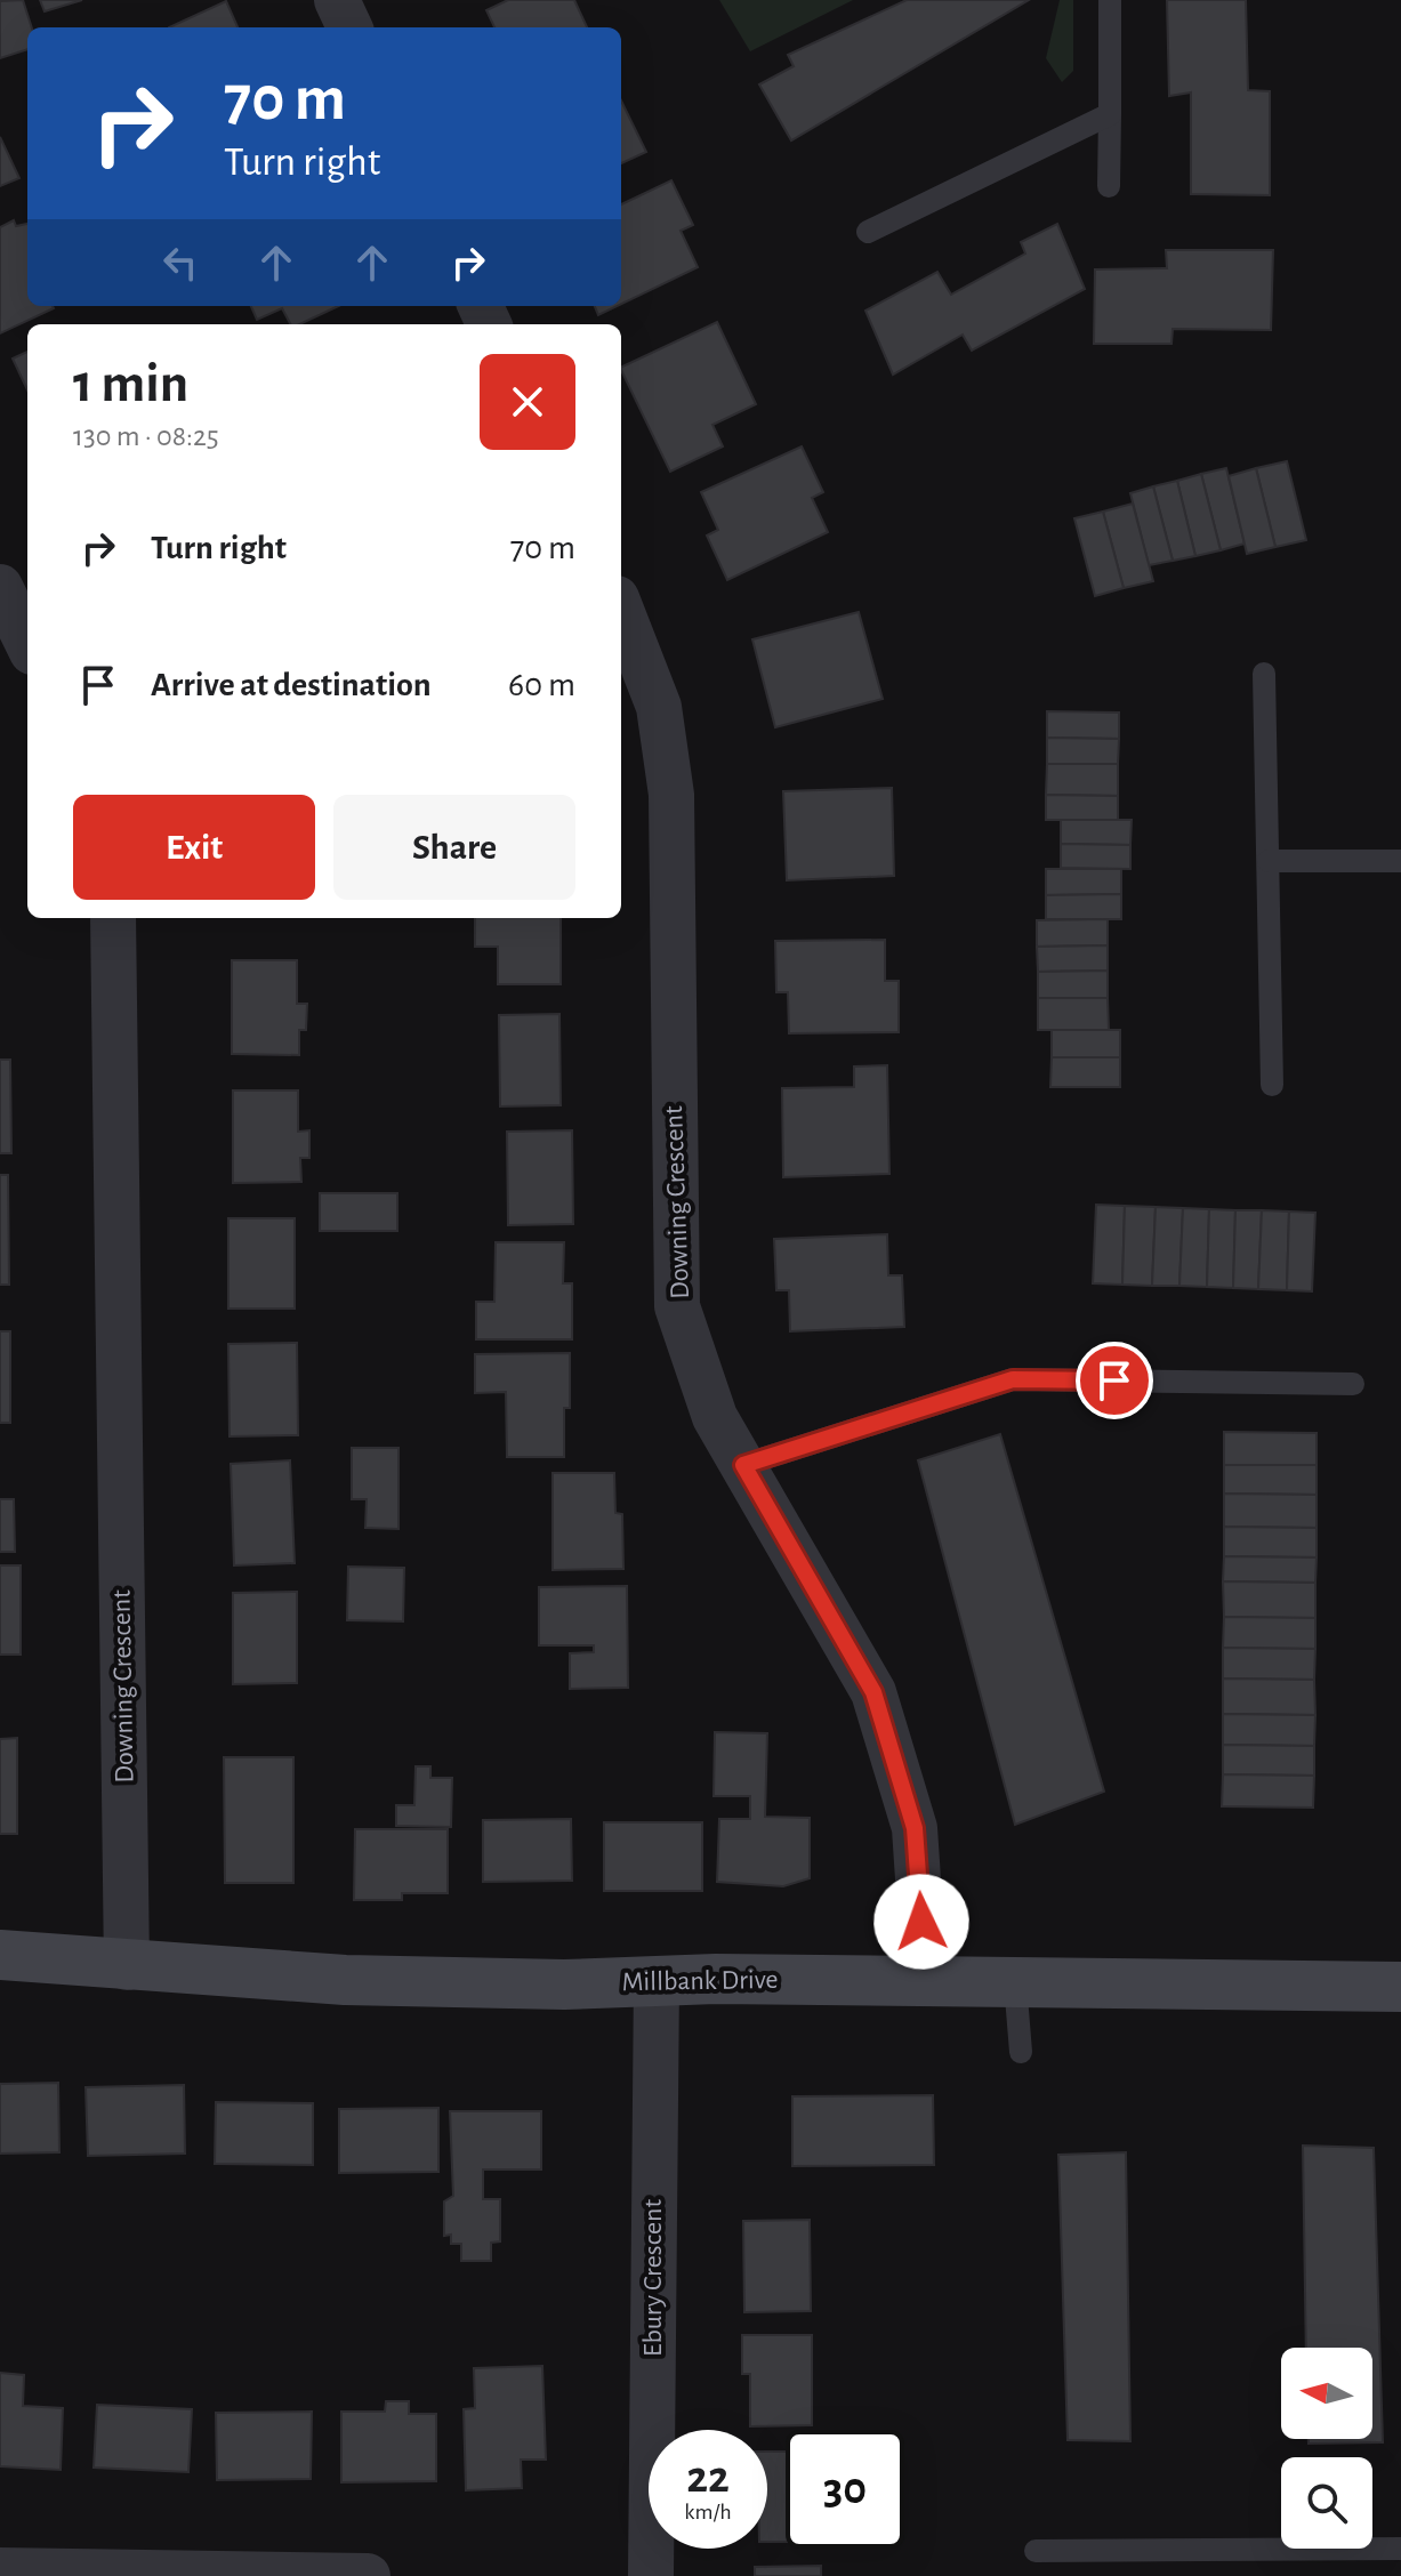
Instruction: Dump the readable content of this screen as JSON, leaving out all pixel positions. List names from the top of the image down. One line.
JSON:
{"streets":{"street":["Downing Crescent","Millbank Drive","Ebury Crescent"]},"crossings":[["Downing Crescent","Millbank Drive"],["Millbank Drive","Ebury Crescent"]],"north":"left","page":{"turn":["70 m","Turn right"],"heading":["1 min","130 m · 08:25"],"list":[{"name":"Turn right","value":"70 m"},{"name":"Arrive at destination","value":"60 m"}],"buttons":["Exit","Share"],"speed":"22 km/h","limit":"30"}}
